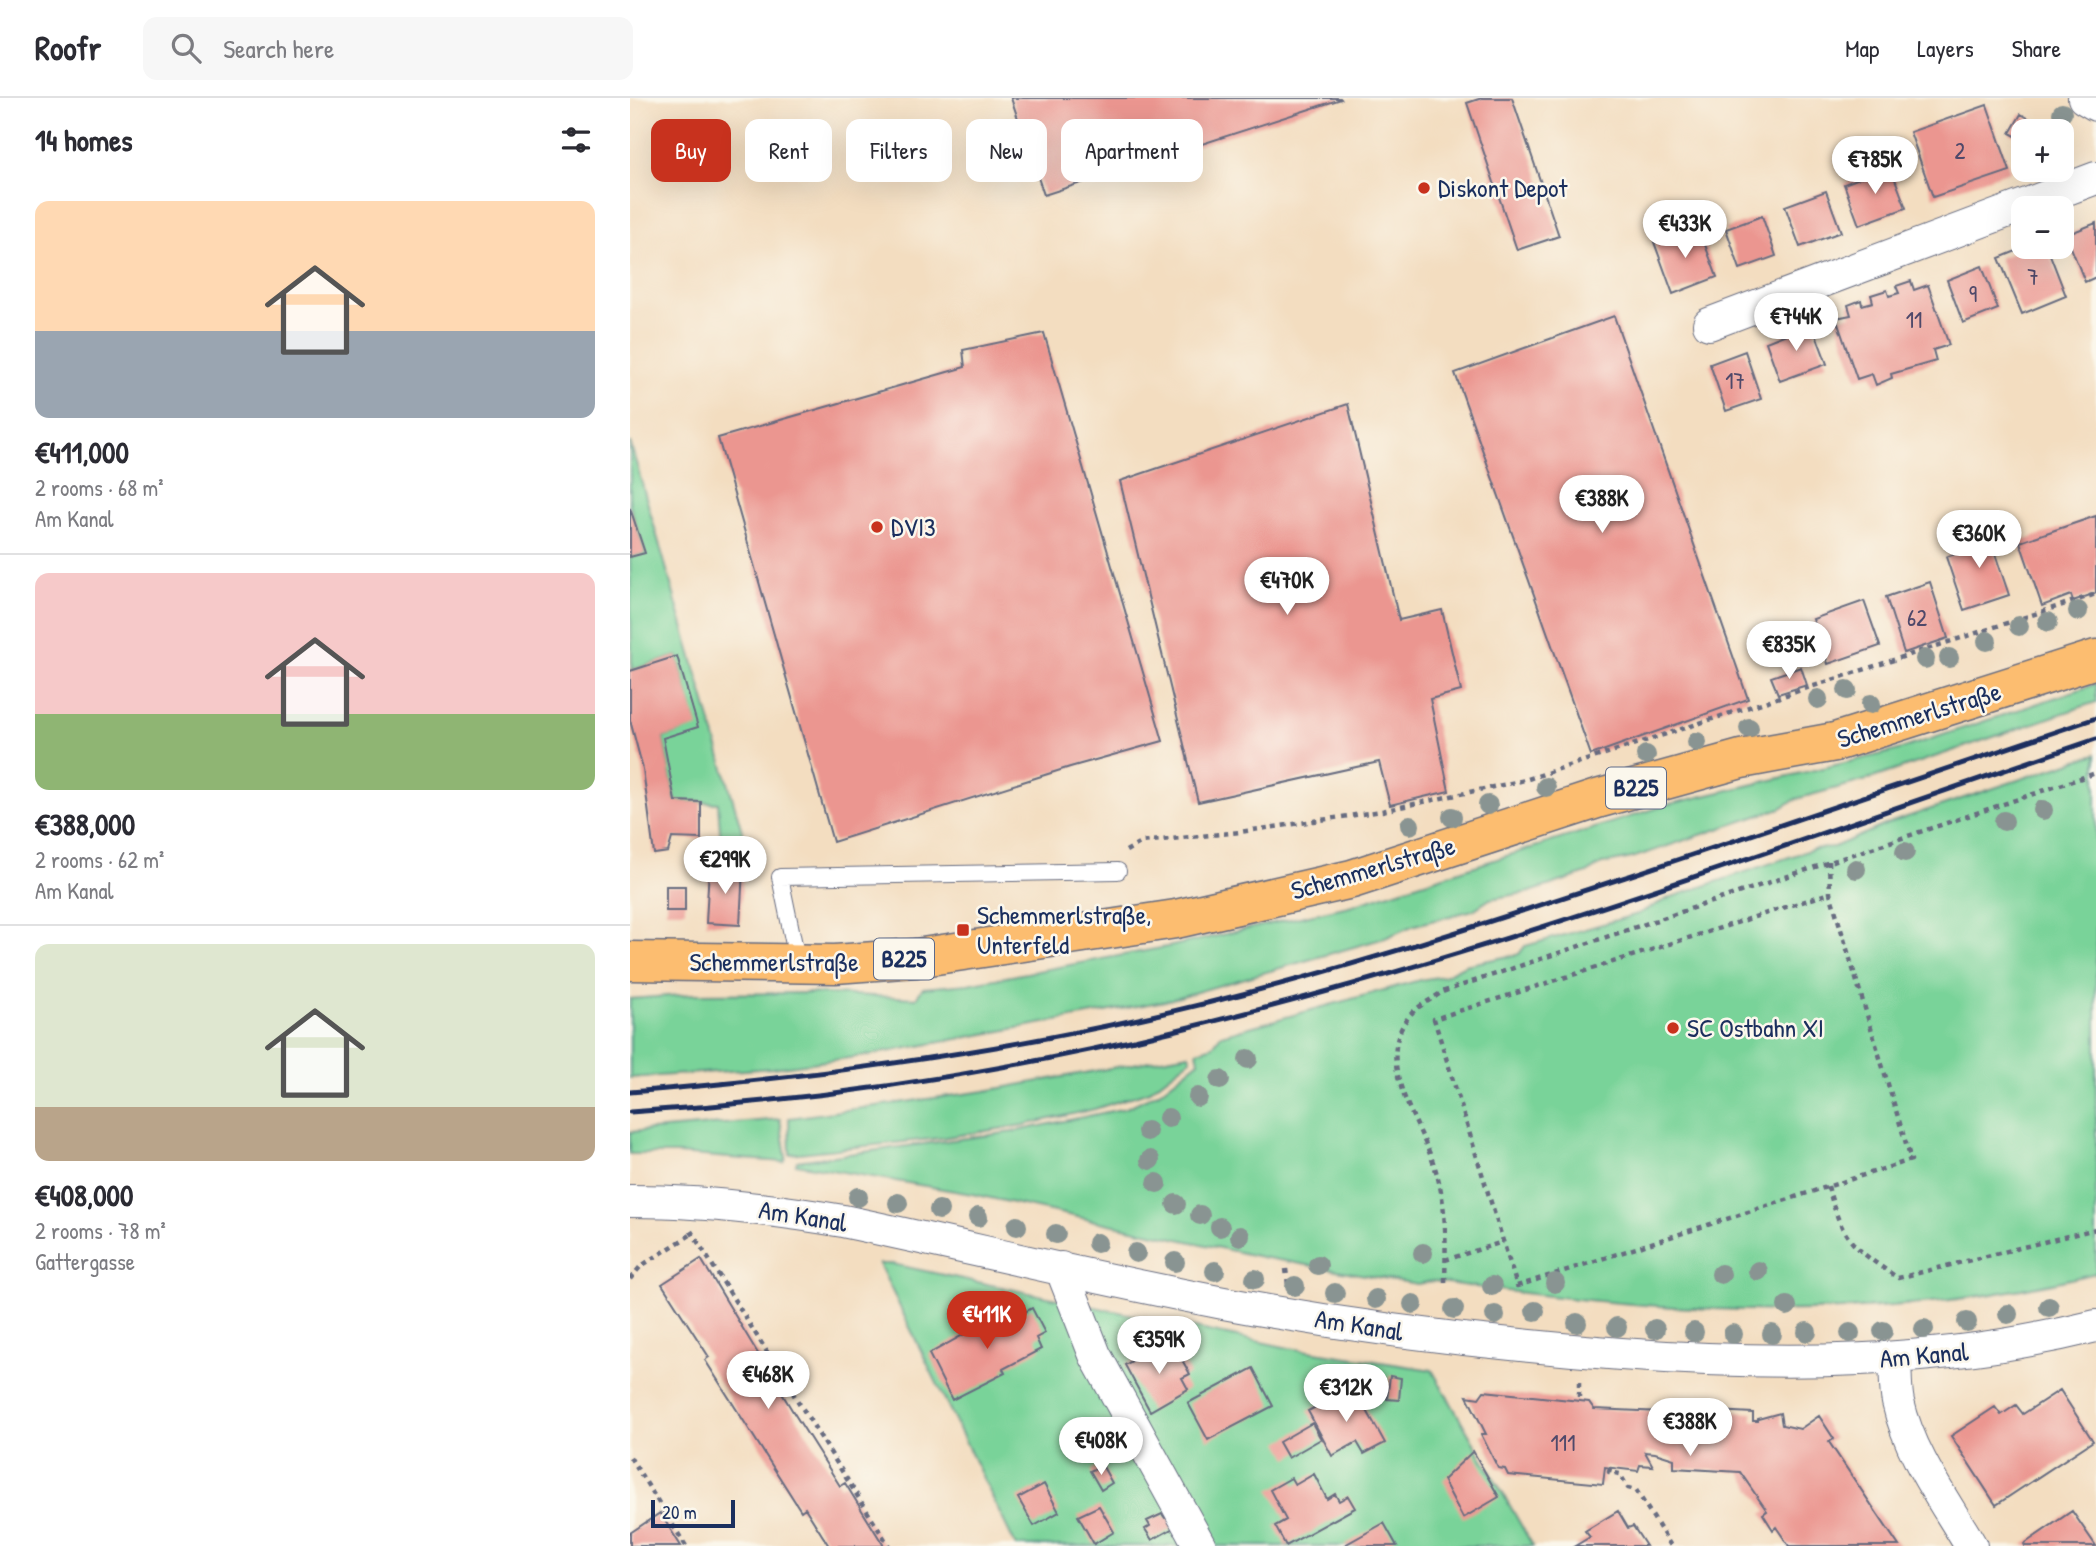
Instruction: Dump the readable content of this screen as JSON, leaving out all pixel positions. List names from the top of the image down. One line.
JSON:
{"streets":{"main road":["Schemmerlstraße","B225"],"street":["Am Kanal"]},"places":{"other":["Diskont Depot","DVI3","SC Ostbahn XI"],"transit":["Schemmerlstraße, Unterfeld"]},"house_numbers":["2","7","9","11","17","62","111"],"scale_bar":"20 m","page":{"header":"Roofr","search":"Search here","nav":["Map","Layers","Share"],"heading":"14 homes","map_buttons":["+","−"],"chip":["Buy","Rent","Filters","New","Apartment"],"price":["€785K","€433K","€744K","€388K","€360K","€470K","€835K","€299K","€411K","€359K","€468K","€312K","€388K","€408K"],"list":[{"name":"€411,000","note":"2 rooms · 68 m² · Am Kanal"},{"name":"€388,000","note":"2 rooms · 62 m² · Am Kanal"},{"name":"€408,000","note":"2 rooms · 78 m² · Gattergasse"}],"scale":"20 m"}}
